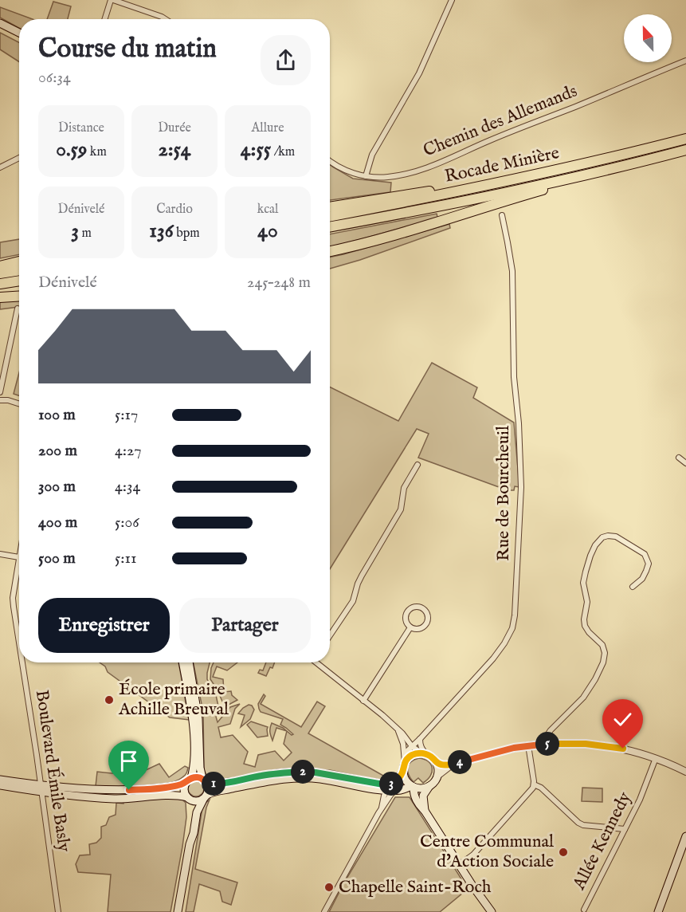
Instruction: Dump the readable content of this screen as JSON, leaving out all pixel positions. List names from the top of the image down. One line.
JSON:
{"streets":{"highway":["Rocade Minière"],"street":["Chemin des Allemands","Rue de Bourcheuil","Boulevard Émile Basly","Allée Kennedy"]},"places":["École primaire Achille Breuval","Centre Communal d'Action Sociale","Chapelle Saint-Roch"],"north":"top","page":{"heading":["Course du matin","06:34"],"stats":[["Distance","0.59 km"],["Durée","2:54"],["Allure","4:55 /km"],["Dénivelé","3 m"],["Cardio","136 bpm"],["kcal","40"]],"chart":["Dénivelé","245–248 m"],"list":[{"name":"100 m","note":"5:17"},{"name":"200 m","note":"4:27"},{"name":"300 m","note":"4:34"},{"name":"400 m","note":"5:06"},{"name":"500 m","note":"5:11"}],"buttons":["Enregistrer","Partager"],"pins":["5","4","2","1","3"]}}
